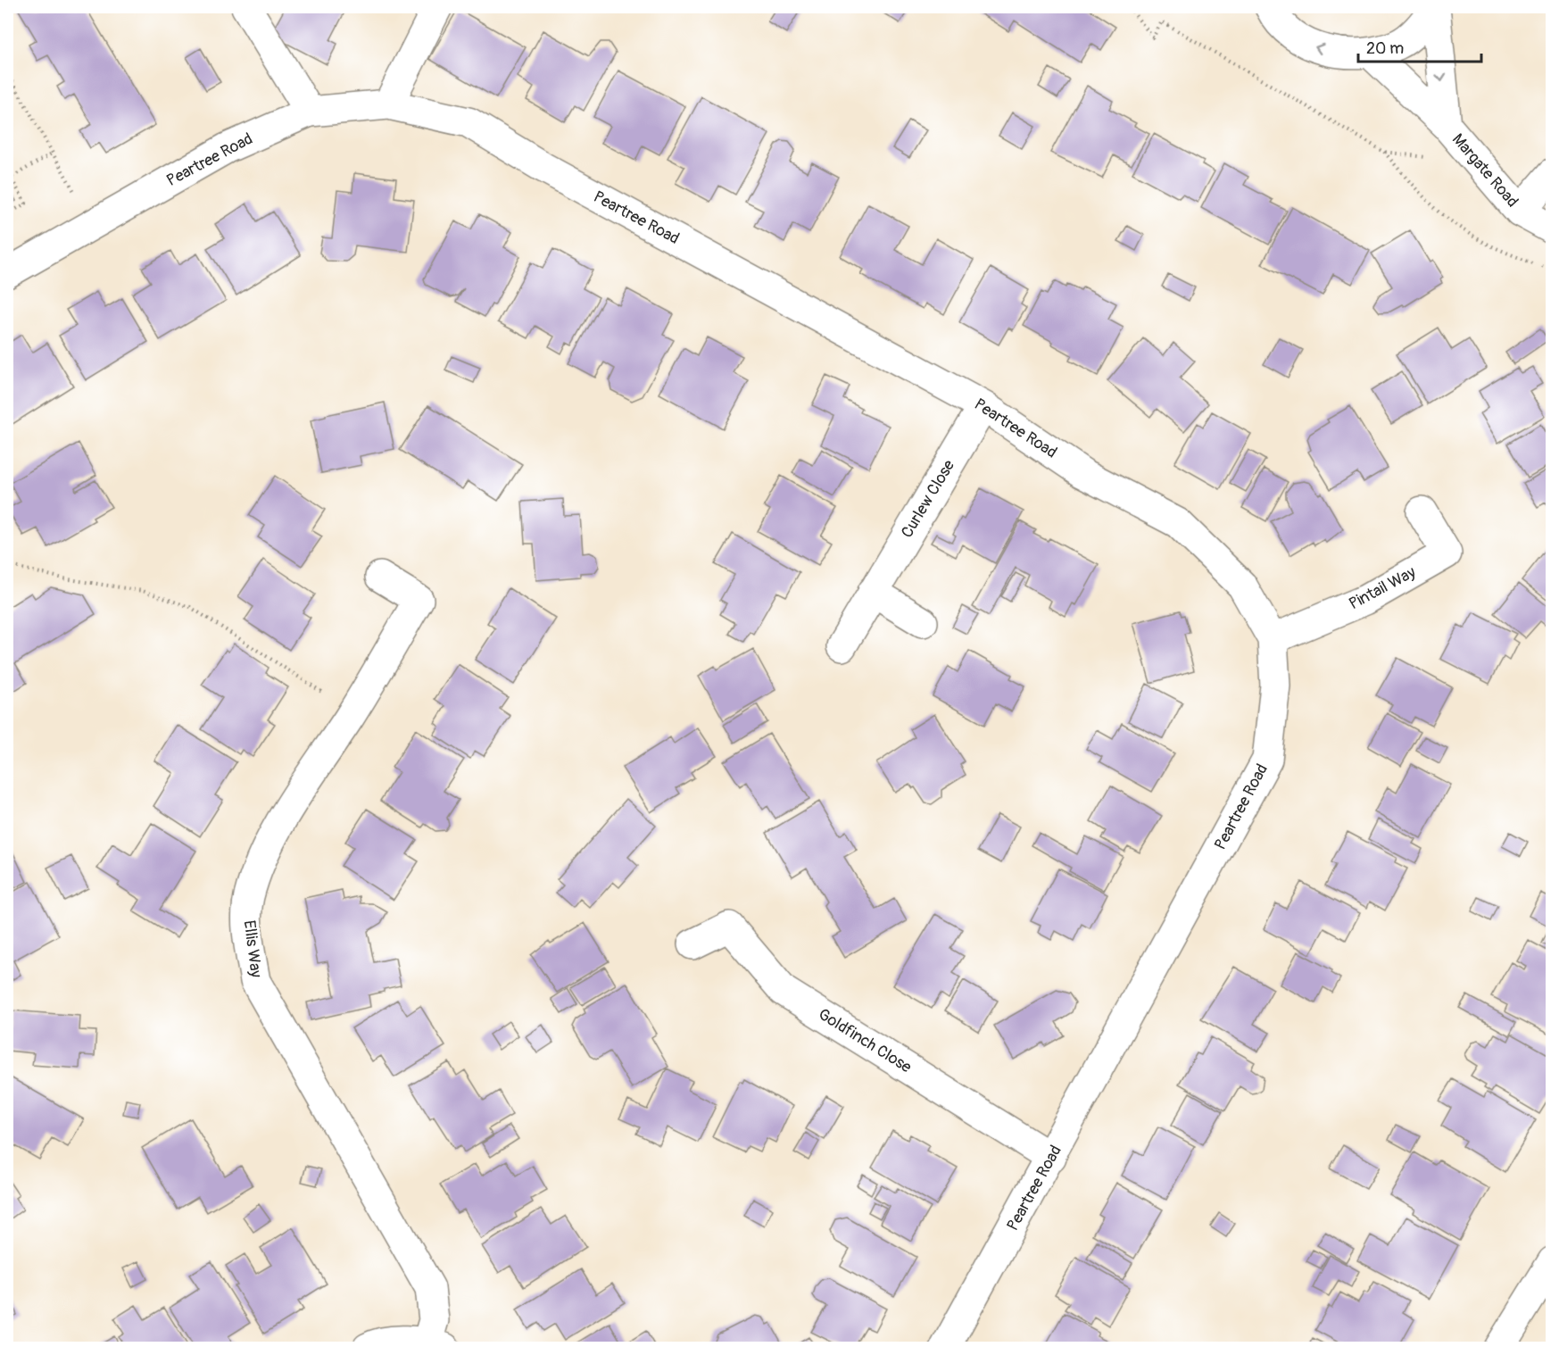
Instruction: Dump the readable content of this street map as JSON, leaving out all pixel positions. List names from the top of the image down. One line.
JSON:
{"streets":{"street":["Peartree Road","Margate Road","Curlew Close","Pintail Way","Ellis Way","Goldfinch Close"]},"crossings":[["Peartree Road","Curlew Close"],["Peartree Road","Pintail Way"],["Peartree Road","Goldfinch Close"]],"scale_bar":"20 m"}
